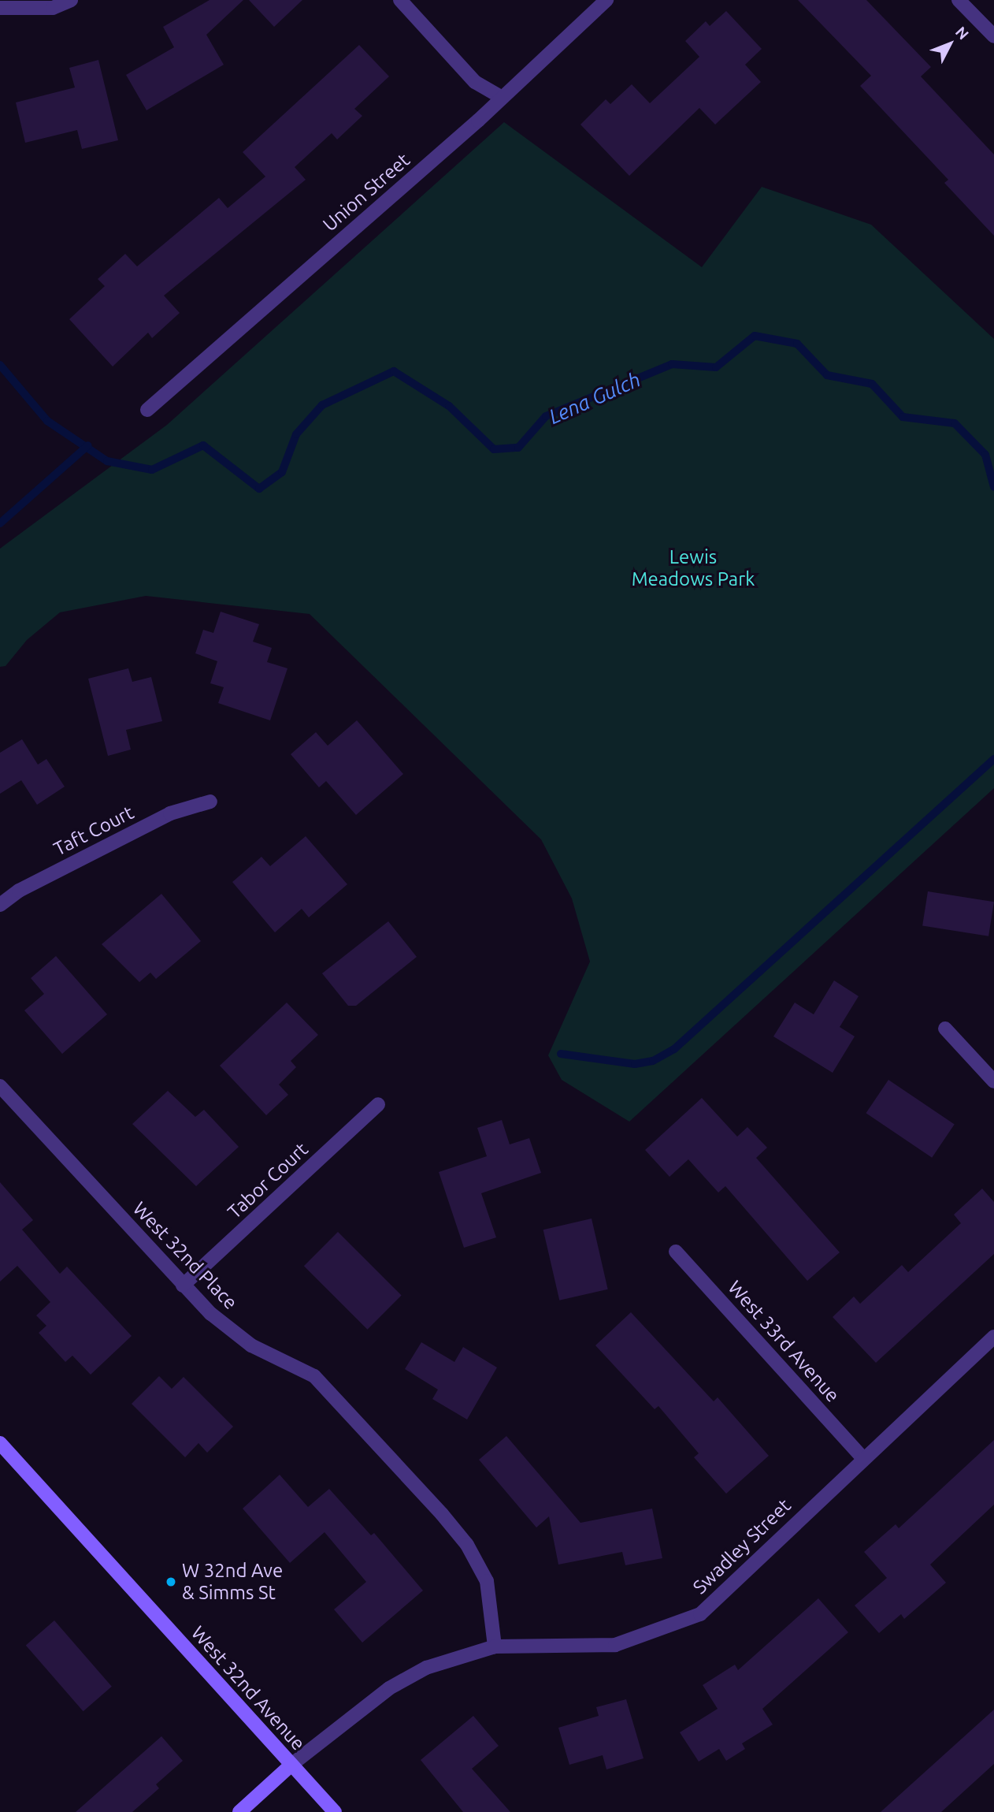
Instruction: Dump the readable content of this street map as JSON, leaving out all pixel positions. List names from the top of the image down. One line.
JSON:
{"streets":{"street":["Union Street","Taft Court","Tabor Court","West 32nd Place","West 33rd Avenue","Swadley Street","West 32nd Avenue"]},"crossings":[["Tabor Court","West 32nd Place"],["West 32nd Place","Swadley Street"],["West 33rd Avenue","Swadley Street"],["Swadley Street","West 32nd Avenue"]],"water":["Lena Gulch"],"parks":["Lewis Meadows Park"],"places":["W 32nd Ave & Simms St"],"north":"top right"}
